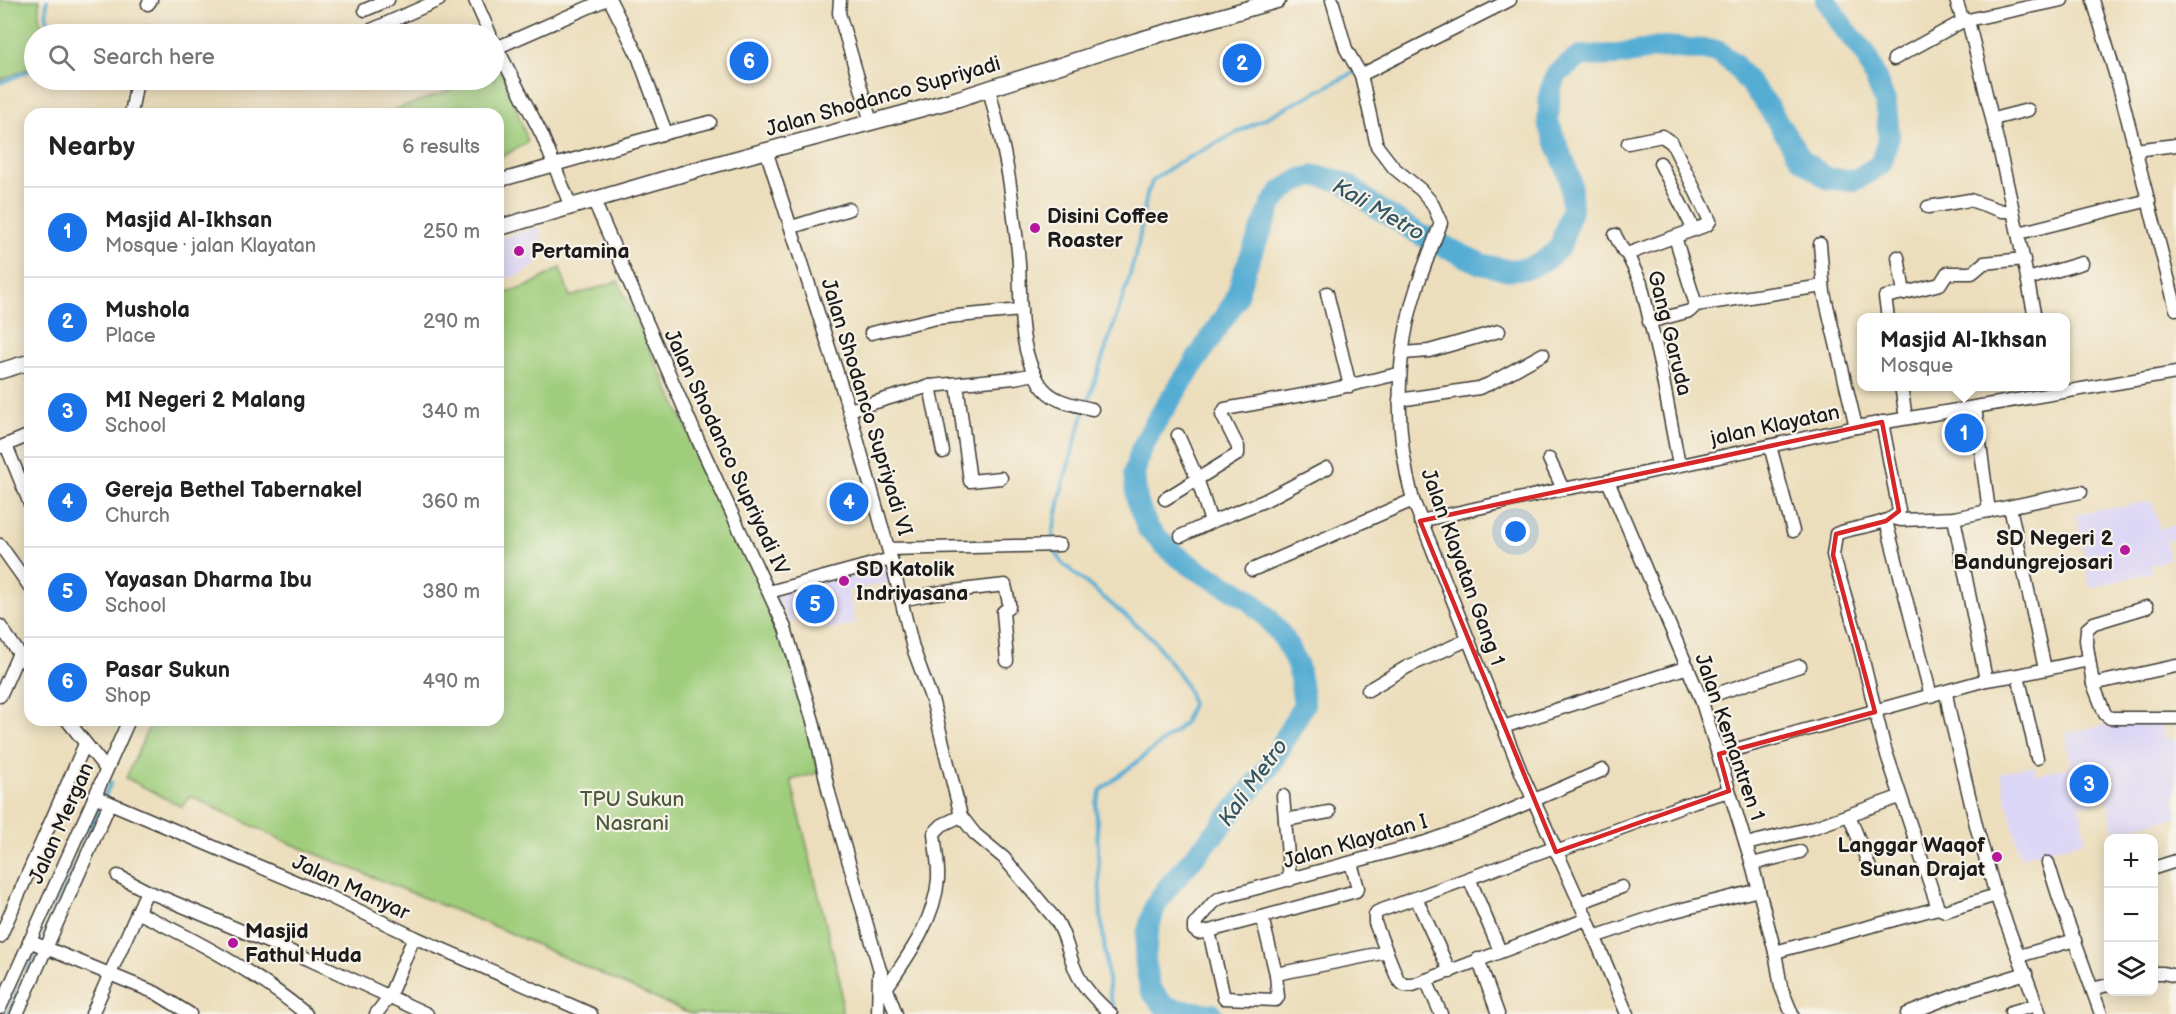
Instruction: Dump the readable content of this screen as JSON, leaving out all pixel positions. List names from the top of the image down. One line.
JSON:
{"streets":{"main road":["Jalan Shodanco Supriyadi"],"street":["Gang Garuda","Jalan Shodanco Supriyadi VI","jalan Klayatan","Jalan Shodanco Supriyadi IV","Jalan Klayatan Gang 1","Jalan Kemantren 1","Jalan Mergan","Jalan Klayatan I","Jalan Manyar"]},"crossings":[["Jalan Shodanco Supriyadi","Jalan Shodanco Supriyadi VI"],["Jalan Shodanco Supriyadi","Jalan Shodanco Supriyadi IV"],["Gang Garuda","jalan Klayatan"],["jalan Klayatan","Jalan Klayatan Gang 1"],["jalan Klayatan","Jalan Kemantren 1"],["Jalan Klayatan Gang 1","Jalan Klayatan I"],["Jalan Mergan","Jalan Manyar"]],"water":["Kali Metro"],"parks":["TPU Sukun Nasrani"],"places":["Disini Coffee Roaster","Pertamina","SD Negeri 2 Bandungrejosari","SD Katolik Indriyasana","Langgar Waqof Sunan Drajat","Masjid Fathul Huda"],"page":{"search":"Search here","pins":["6","2","1","4","5","3"],"heading":["Nearby","6 results"],"list":[{"mark":"1","name":"Masjid Al-Ikhsan","note":"Mosque · jalan Klayatan","value":"250 m"},{"mark":"2","name":"Mushola","note":"Place","value":"290 m"},{"mark":"3","name":"MI Negeri 2 Malang","note":"School","value":"340 m"},{"mark":"4","name":"Gereja Bethel Tabernakel","note":"Church","value":"360 m"},{"mark":"5","name":"Yayasan Dharma Ibu","note":"School","value":"380 m"},{"mark":"6","name":"Pasar Sukun","note":"Shop","value":"490 m"}],"popup":["Masjid Al-Ikhsan","Mosque"],"map_buttons":["+","−"]}}
